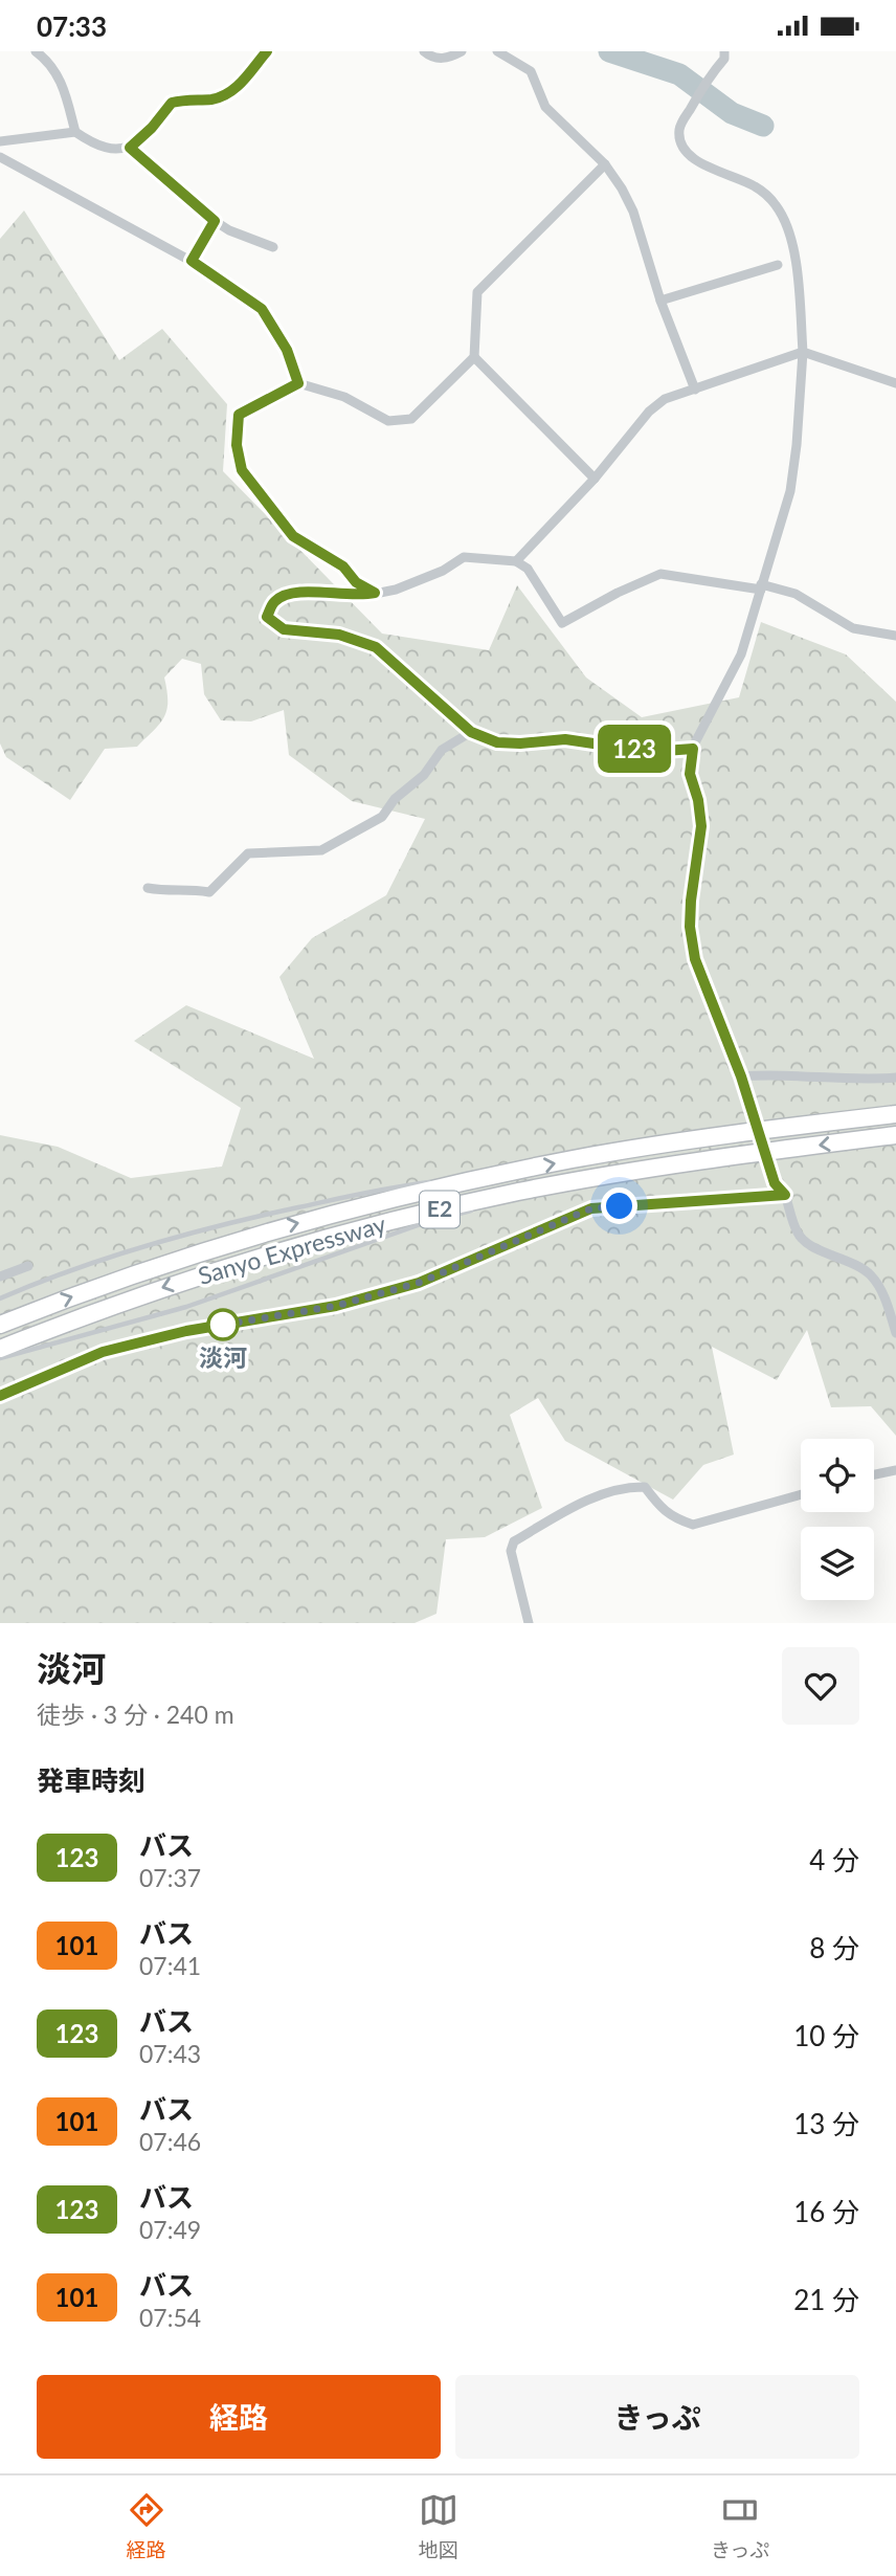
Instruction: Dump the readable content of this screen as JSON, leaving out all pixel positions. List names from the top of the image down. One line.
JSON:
{"streets":{"highway":["E2","Sanyo Expressway"]},"places":["淡河"],"lines":["bus line 123"],"page":{"status":"07:33","on_map":"123","heading":[["淡河","徒歩 · 3 分 · 240 m"],"発車時刻"],"list":[{"mark":"123","name":"バス","note":"07:37","value":"4 分"},{"mark":"101","name":"バス","note":"07:41","value":"8 分"},{"mark":"123","name":"バス","note":"07:43","value":"10 分"},{"mark":"101","name":"バス","note":"07:46","value":"13 分"},{"mark":"123","name":"バス","note":"07:49","value":"16 分"},{"mark":"101","name":"バス","note":"07:54","value":"21 分"}],"buttons":["経路","きっぷ"],"tabs":["経路","地図","きっぷ"]}}
